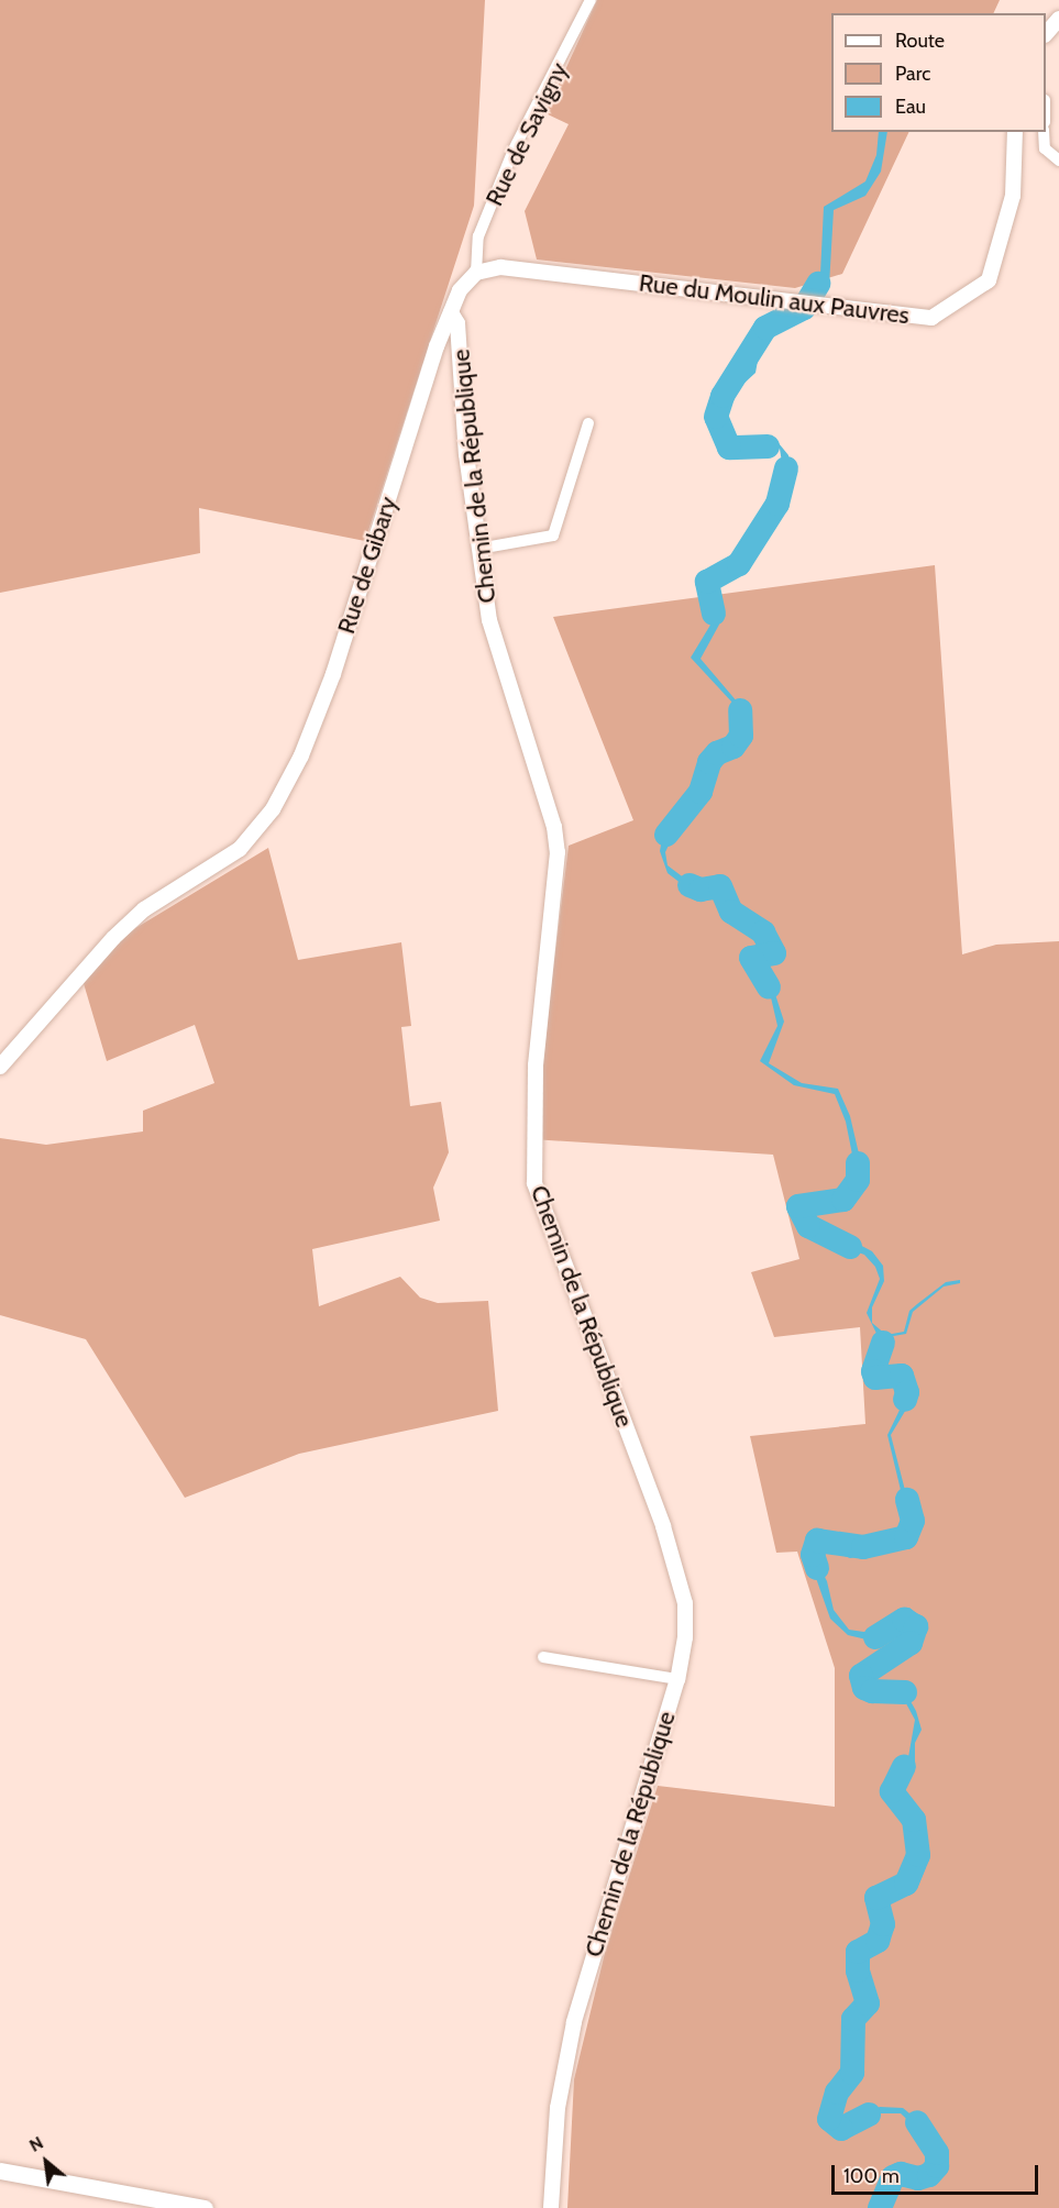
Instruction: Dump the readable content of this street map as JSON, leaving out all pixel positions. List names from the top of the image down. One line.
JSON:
{"streets":{"street":["Rue de Savigny","Rue du Moulin aux Pauvres","Chemin de la République","Rue de Gibary"]},"crossings":[["Rue de Savigny","Rue du Moulin aux Pauvres"],["Rue de Savigny","Rue de Gibary"],["Rue du Moulin aux Pauvres","Rue de Gibary"],["Chemin de la République","Rue de Gibary"]],"legend":["Route","Parc","Eau"],"scale_bar":"100 m","north":"top left"}
